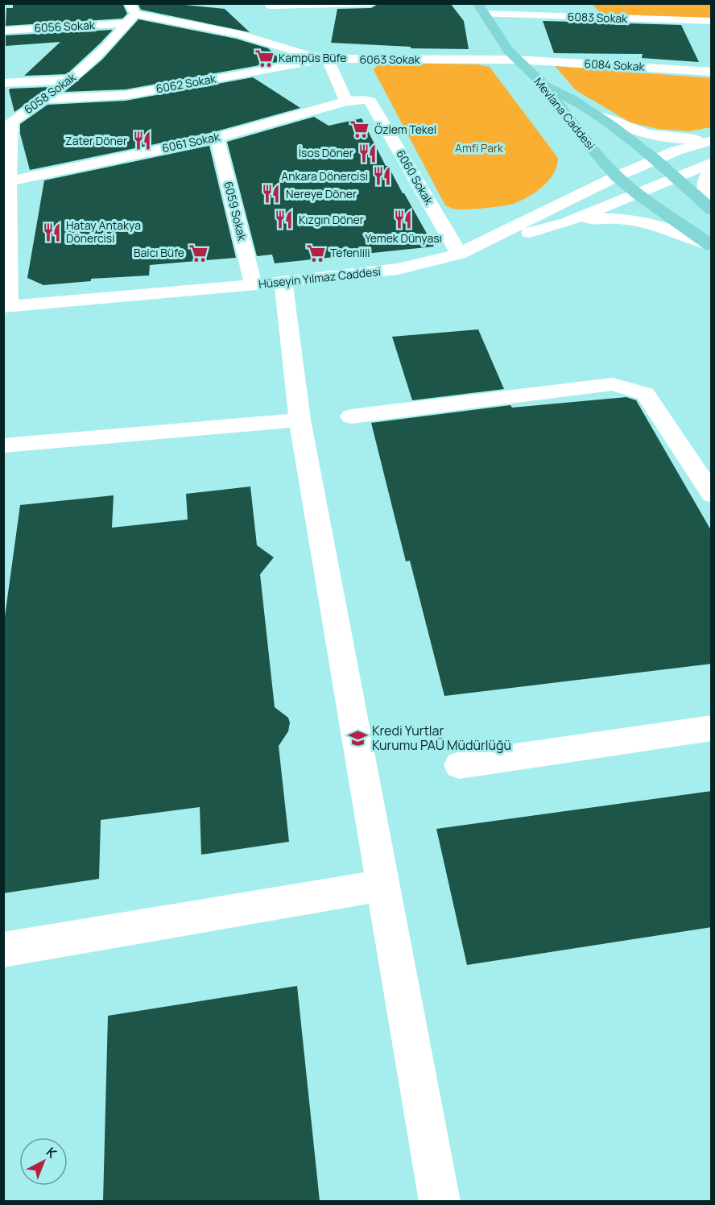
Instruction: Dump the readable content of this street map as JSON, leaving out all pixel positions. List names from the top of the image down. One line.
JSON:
{"streets":{"main road":["Mevlana Caddesi"],"street":["6083 Sokak","6056 Sokak","6063 Sokak","6084 Sokak","6062 Sokak","6058 Sokak","6061 Sokak","6060 Sokak","6059 Sokak","Hüseyin Yılmaz Caddesi"]},"crossings":[["6083 Sokak","Mevlana Caddesi"],["6056 Sokak","6058 Sokak"],["6063 Sokak","6084 Sokak"],["6063 Sokak","6062 Sokak"],["6063 Sokak","6058 Sokak"],["6063 Sokak","Mevlana Caddesi"],["6084 Sokak","Mevlana Caddesi"],["6062 Sokak","6058 Sokak"],["6058 Sokak","6061 Sokak"],["6058 Sokak","Hüseyin Yılmaz Caddesi"],["Mevlana Caddesi","Hüseyin Yılmaz Caddesi"],["6061 Sokak","6060 Sokak"],["6061 Sokak","6059 Sokak"],["6060 Sokak","Hüseyin Yılmaz Caddesi"],["6059 Sokak","Hüseyin Yılmaz Caddesi"]],"parks":["Amfi Park"],"places":{"supermarket":["Kampüs Büfe","Özlem Tekel","Balcı Büfe","Tefenlili"],"restaurant":["Zater Döner","İsos Döner","Ankara Dönercisi","Nereye Döner","Yemek Dünyası","Kızgın Döner","Hatay Antakya Dönercisi"],"school or university":["Kredi Yurtlar Kurumu PAÜ Müdürlüğü"]},"north":"top right"}
